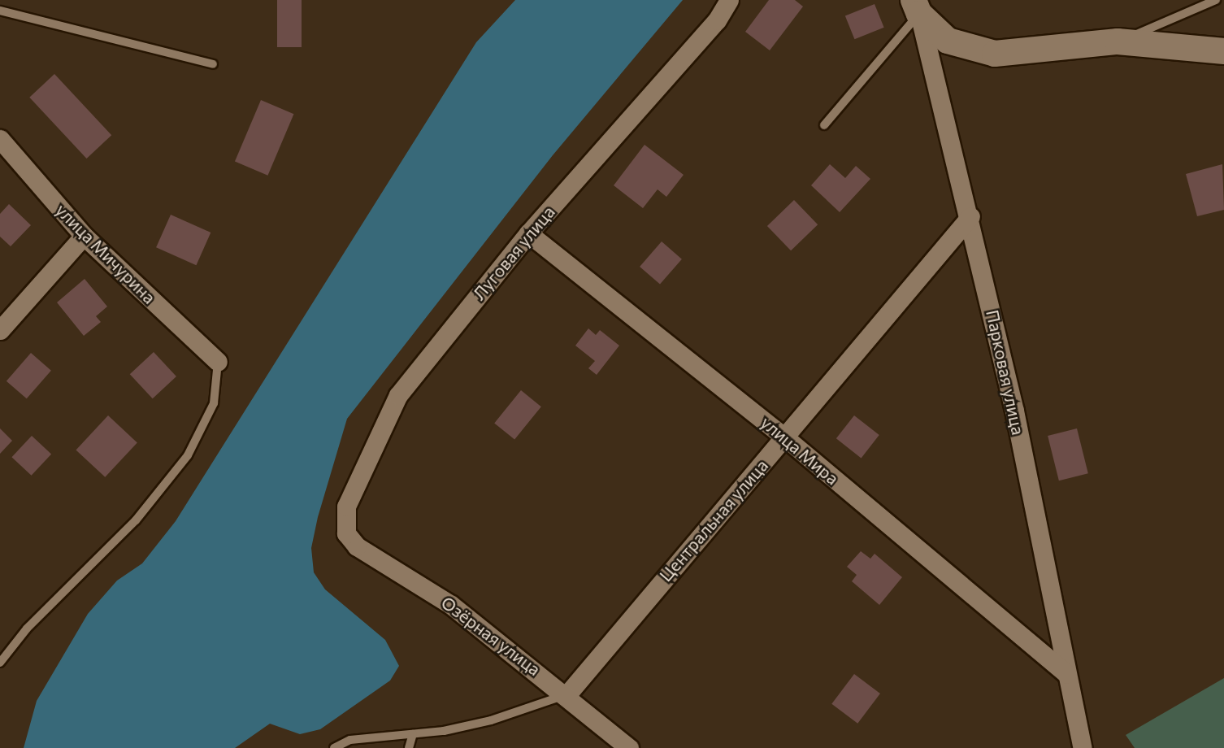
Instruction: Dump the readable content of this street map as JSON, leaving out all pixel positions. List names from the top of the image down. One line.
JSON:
{"streets":{"street":["Луговая улица","улица Мичурина","Парковая улица","улица Мира","Центральная улица","Озёрная улица"]},"crossings":[["Луговая улица","улица Мира"],["Луговая улица","Озёрная улица"],["Парковая улица","улица Мира"],["Парковая улица","Центральная улица"],["улица Мира","Центральная улица"],["Центральная улица","Озёрная улица"]]}
